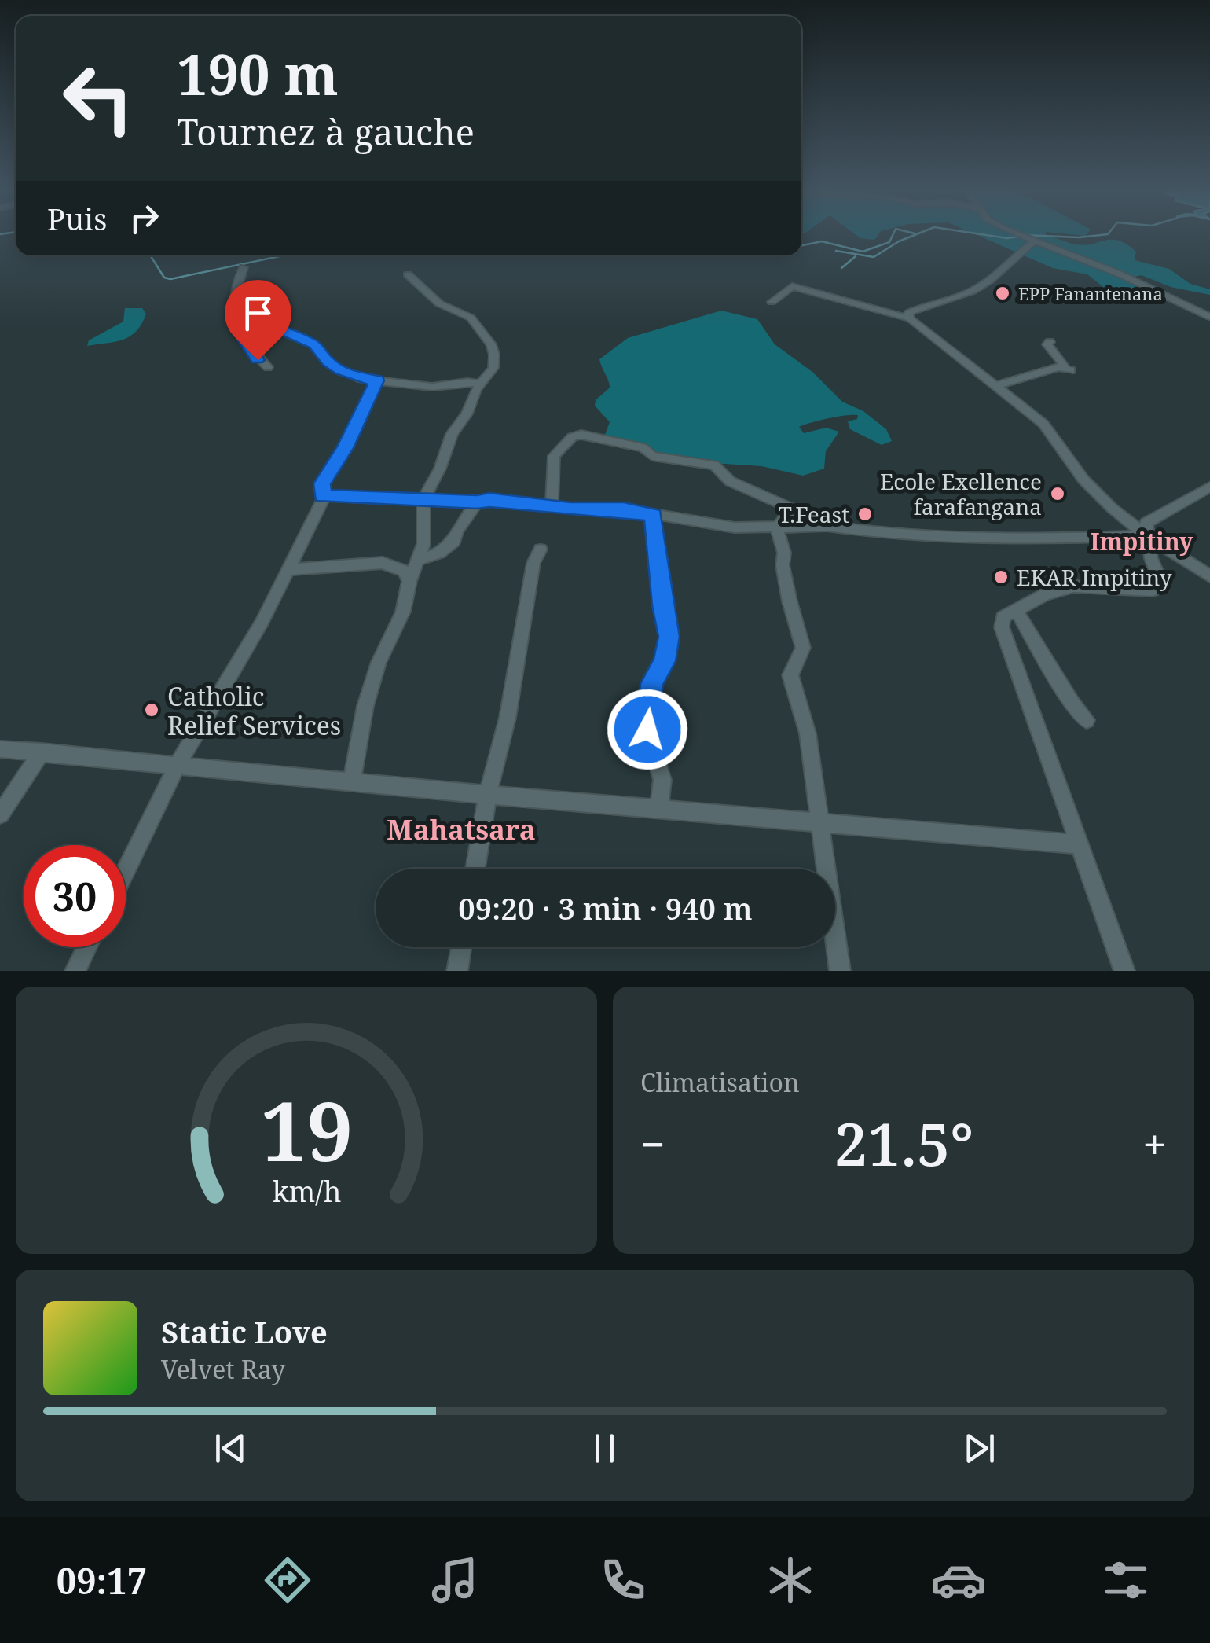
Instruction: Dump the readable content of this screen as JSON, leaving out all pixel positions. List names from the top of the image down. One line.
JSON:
{"districts":["Impitiny","Mahatsara"],"places":["EPP Fanantenana","Ecole Exellence farafangana","T.Feast","EKAR Impitiny","Catholic Relief Services"],"page":{"turn":["190 m","Tournez à gauche"],"then":"Puis","limit":"30","trip":"09:20 · 3 min · 940 m","tile":"Climatisation","heat":["−","21.5°","+"],"song":["Static Love","Velvet Ray"],"tabs":"09:17","gauge":["19","km/h"]}}
